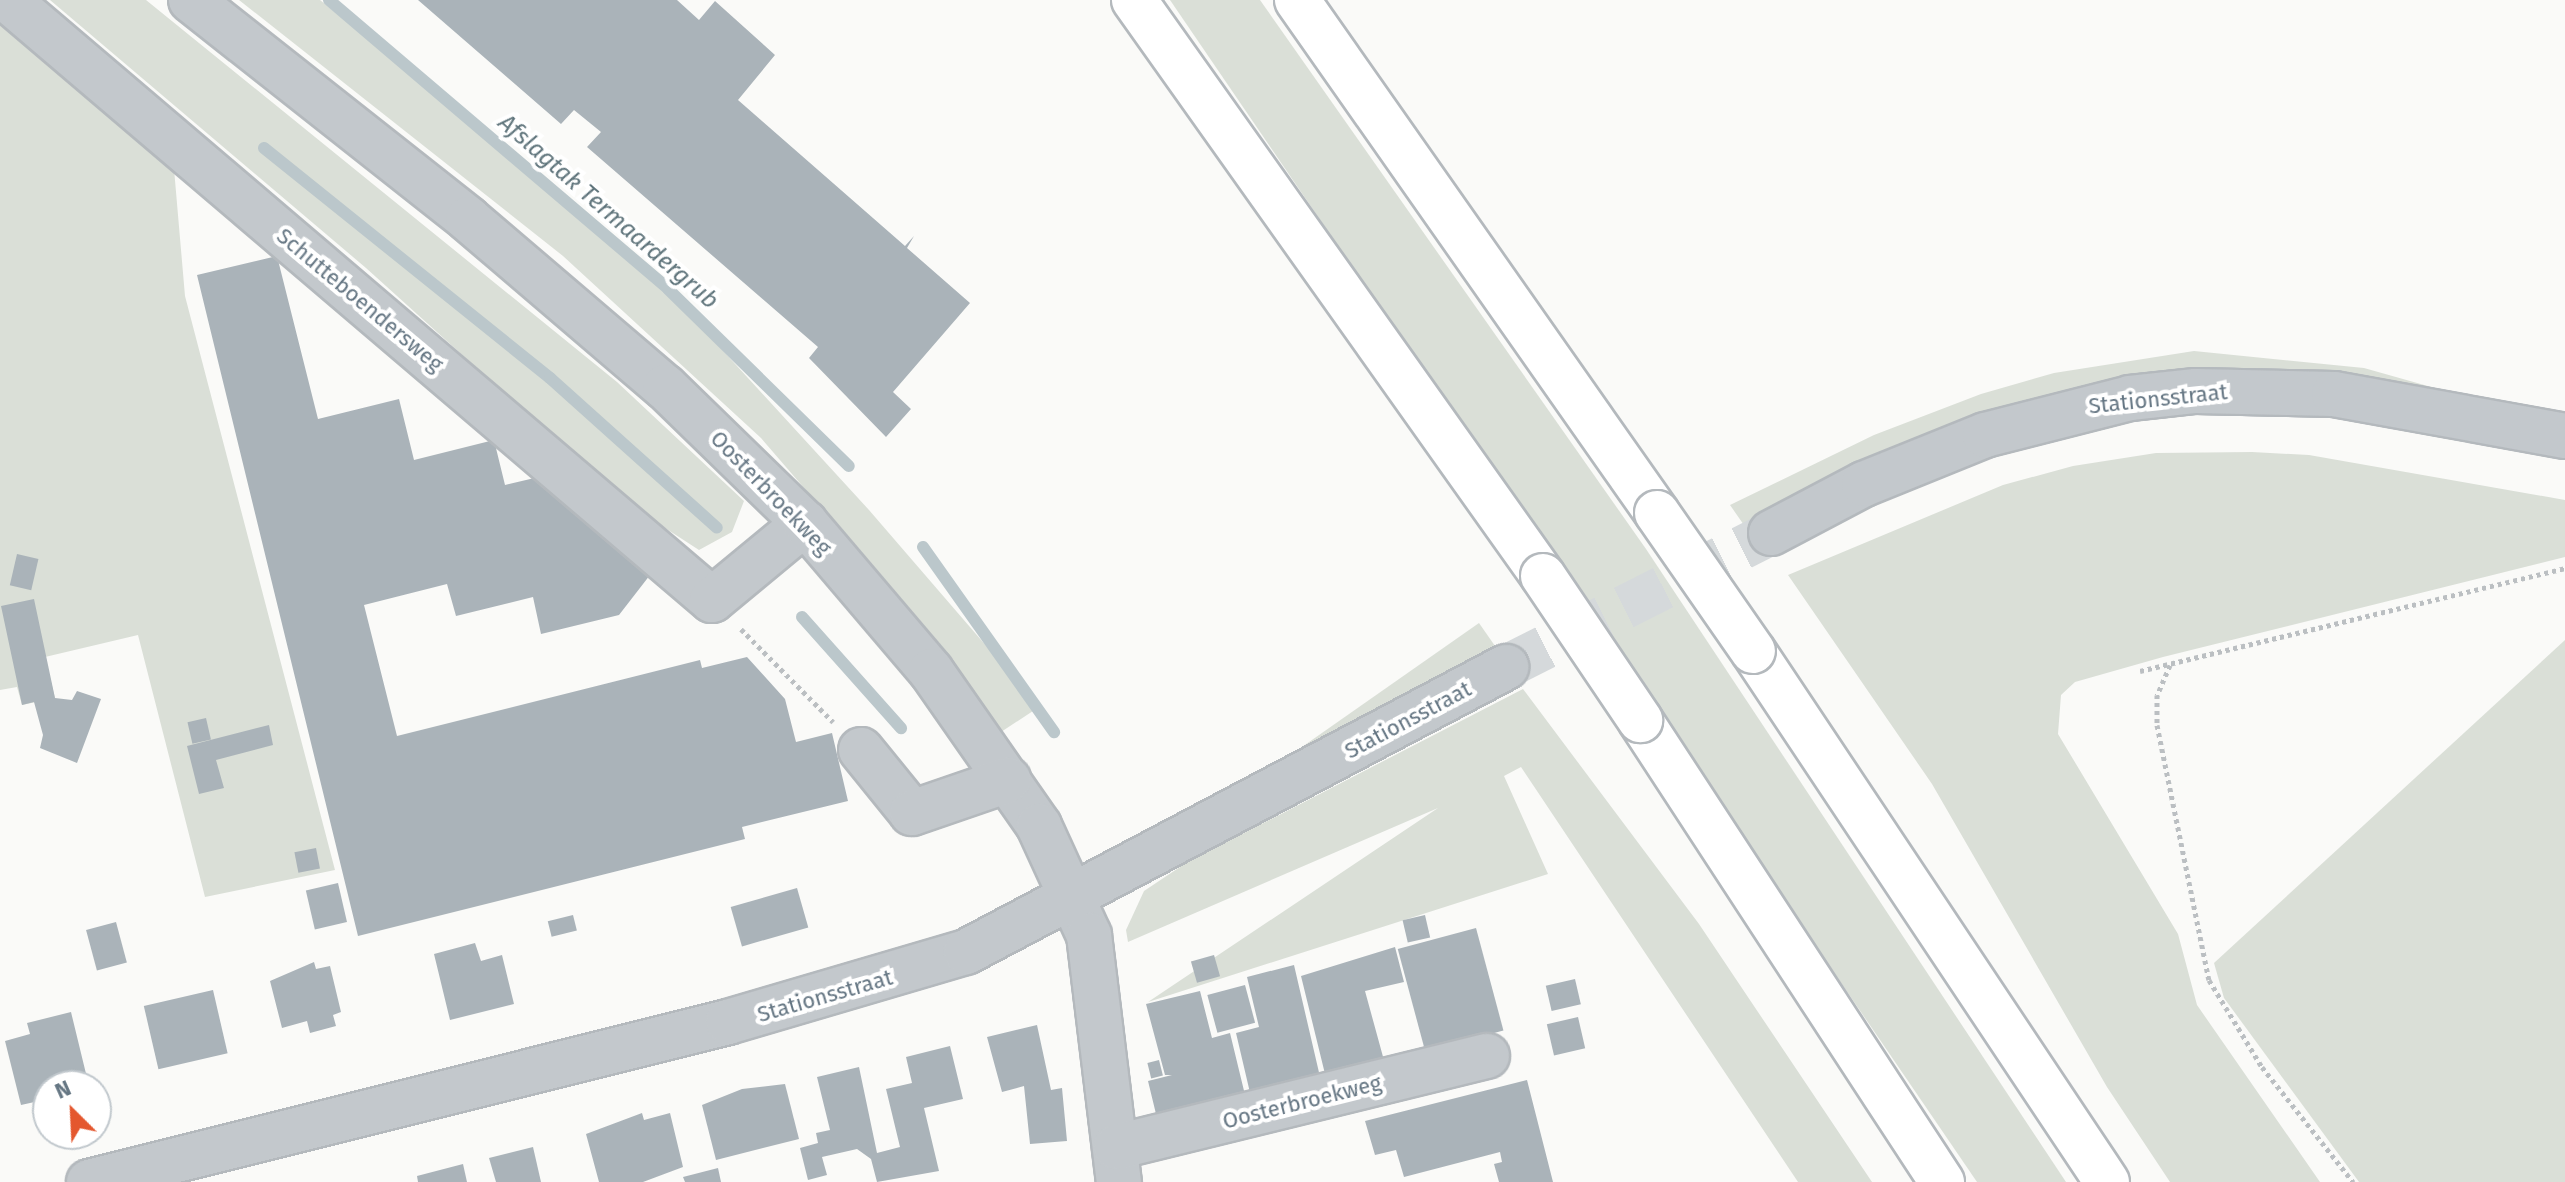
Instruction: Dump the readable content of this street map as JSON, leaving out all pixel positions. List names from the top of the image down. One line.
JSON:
{"streets":{"street":["Schutteboendersweg","Stationsstraat","Oosterbroekweg"]},"crossings":[["Stationsstraat","Oosterbroekweg"]],"water":["Afslagtak Termaardergrub"],"north":"top left"}
